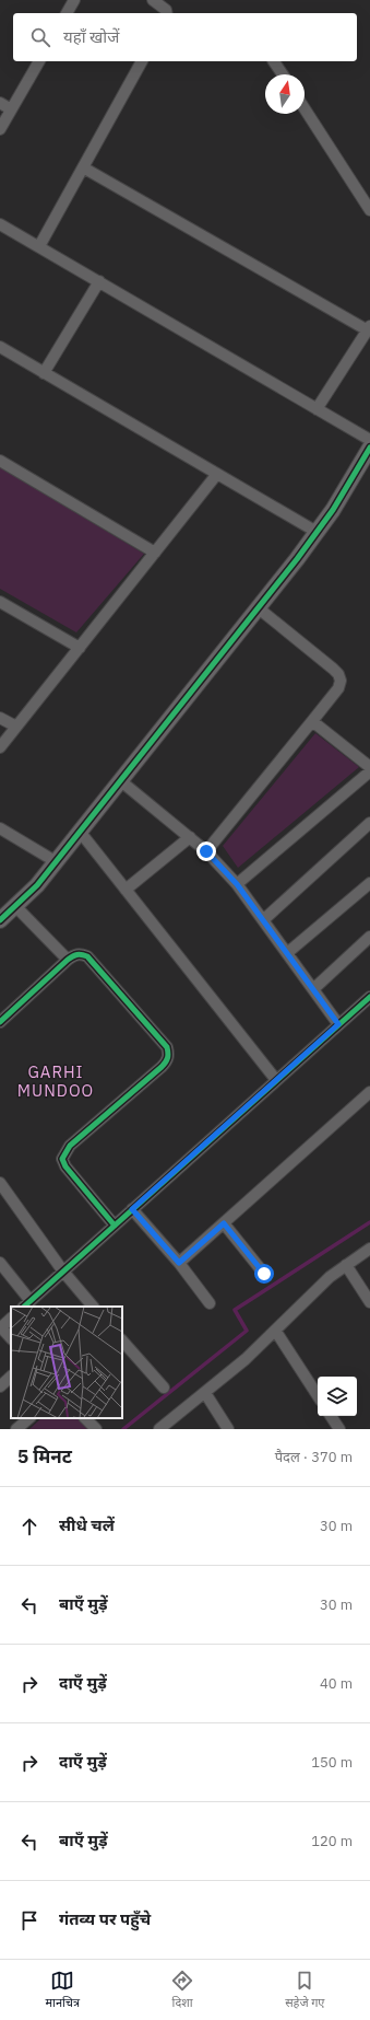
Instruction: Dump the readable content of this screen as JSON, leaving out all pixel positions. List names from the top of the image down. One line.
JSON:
{"districts":["GARHI MUNDOO"],"north":"top","page":{"search":"यहाँ खोजें","heading":["5 मिनट","पैदल · 370 m"],"list":[["सीधे चलें","30 m"],["बाएँ मुड़ें","30 m"],["दाएँ मुड़ें","40 m"],["दाएँ मुड़ें","150 m"],["बाएँ मुड़ें","120 m"],"गंतव्य पर पहुँचे"],"nav":["मानचित्र","दिशा","सहेजे गए"]}}
